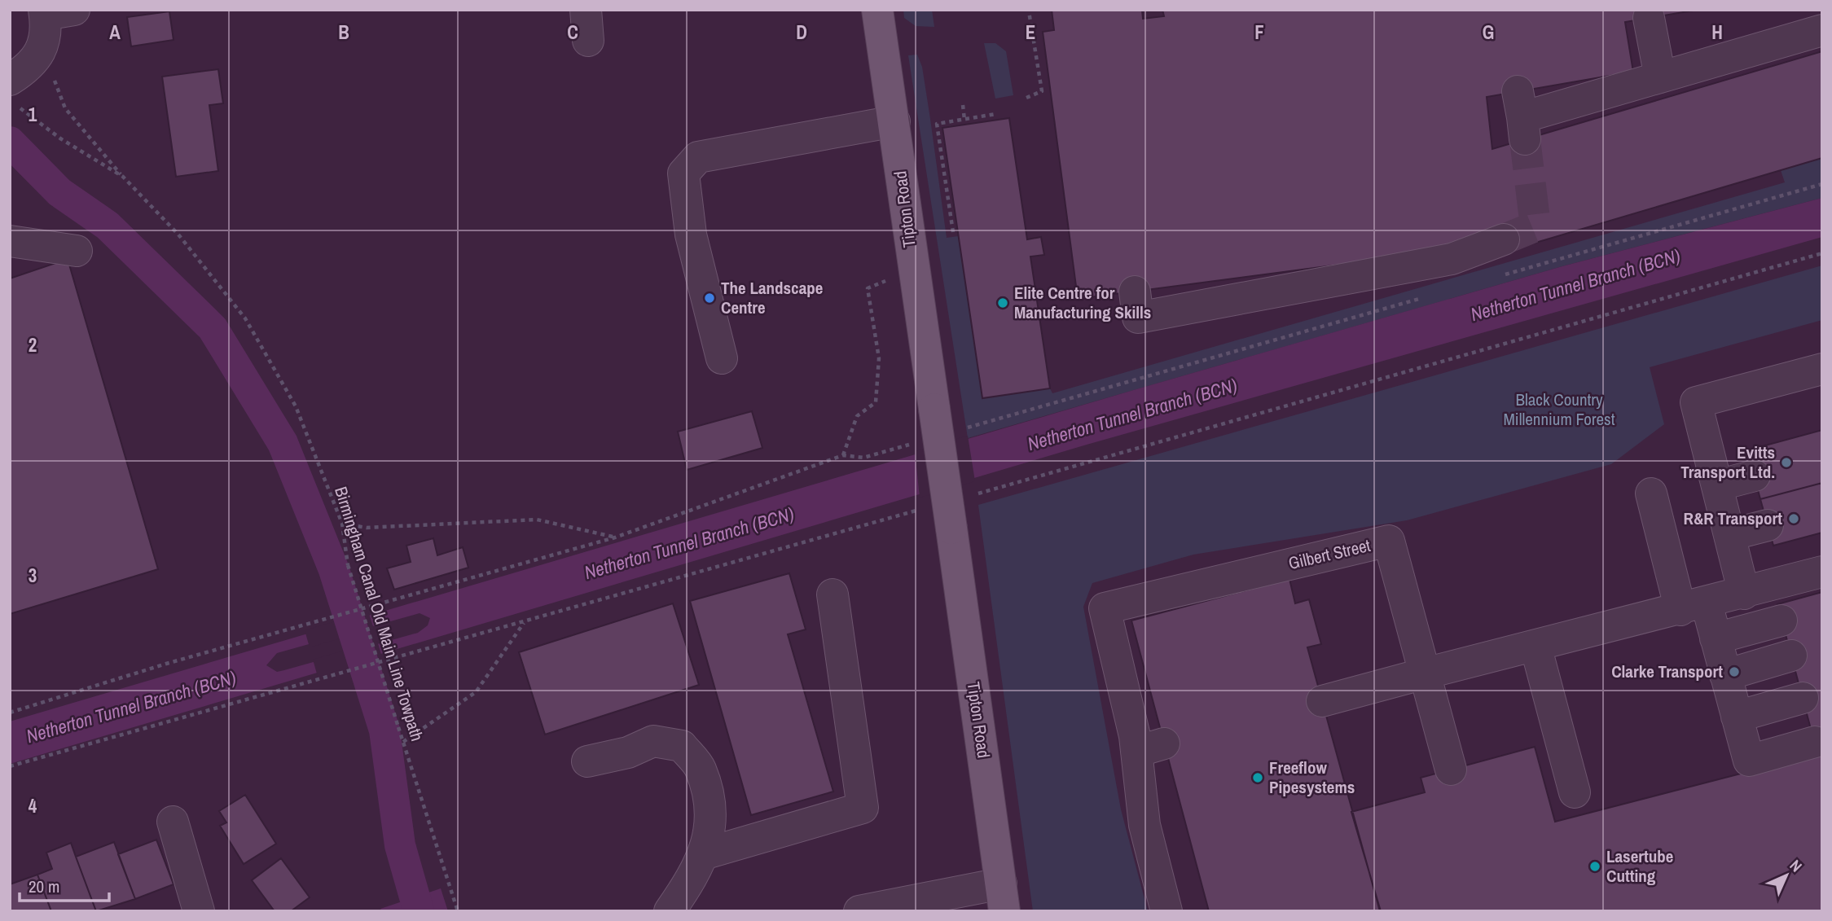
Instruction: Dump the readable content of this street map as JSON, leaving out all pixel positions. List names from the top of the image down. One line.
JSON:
{"streets":{"main road":["Tipton Road"],"street":["Gilbert Street"],"path":["Birmingham Canal Old Main Line Towpath"]},"water":["Netherton Tunnel Branch (BCN)"],"parks":["Black Country Millennium Forest"],"places":["The Landscape Centre","Elite Centre for Manufacturing Skills","Evitts Transport Ltd.","R&R Transport","Clarke Transport","Freeflow Pipesystems","Lasertube Cutting"],"scale_bar":"20 m","north":"top right","grid":{"columns":["A","B","C","D","E","F","G","H"],"rows":["1","2","3","4"]}}
